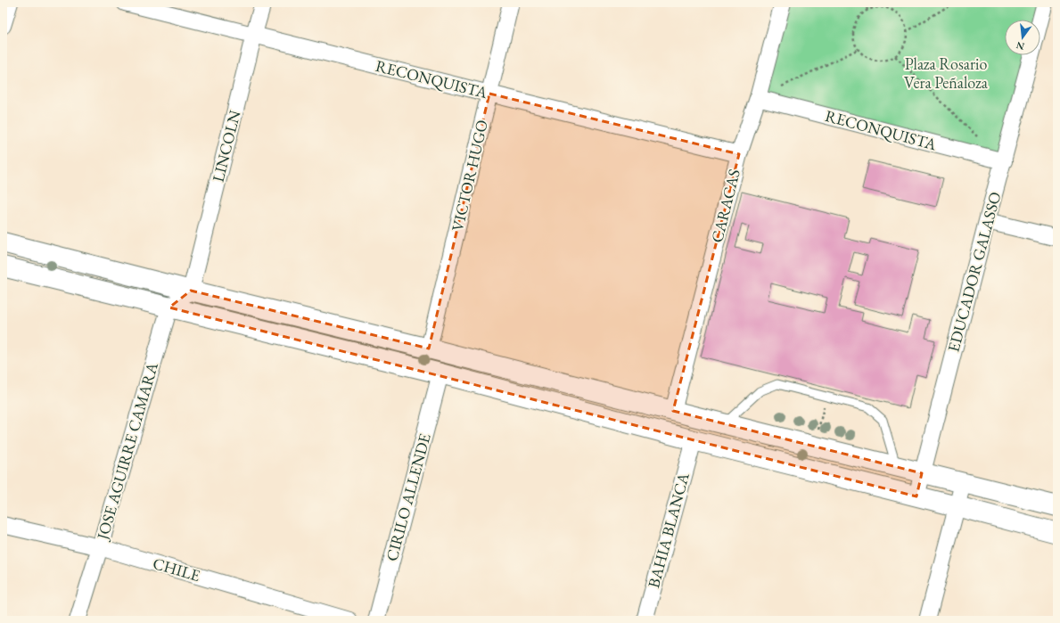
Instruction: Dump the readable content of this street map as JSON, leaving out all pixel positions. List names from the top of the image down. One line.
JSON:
{"streets":{"street":["RECONQUISTA","LINCOLN","VICTOR HUGO","CARACAS","EDUCADOR GALASSO","JOSE AGUIRRE CAMARA","CIRILO ALLENDE","BAHIA BLANCA","CHILE"]},"crossings":[["RECONQUISTA","LINCOLN"],["RECONQUISTA","VICTOR HUGO"],["RECONQUISTA","CARACAS"],["RECONQUISTA","EDUCADOR GALASSO"],["JOSE AGUIRRE CAMARA","CHILE"]],"parks":["Plaza Rosario Vera Peñaloza"],"north":"bottom"}
